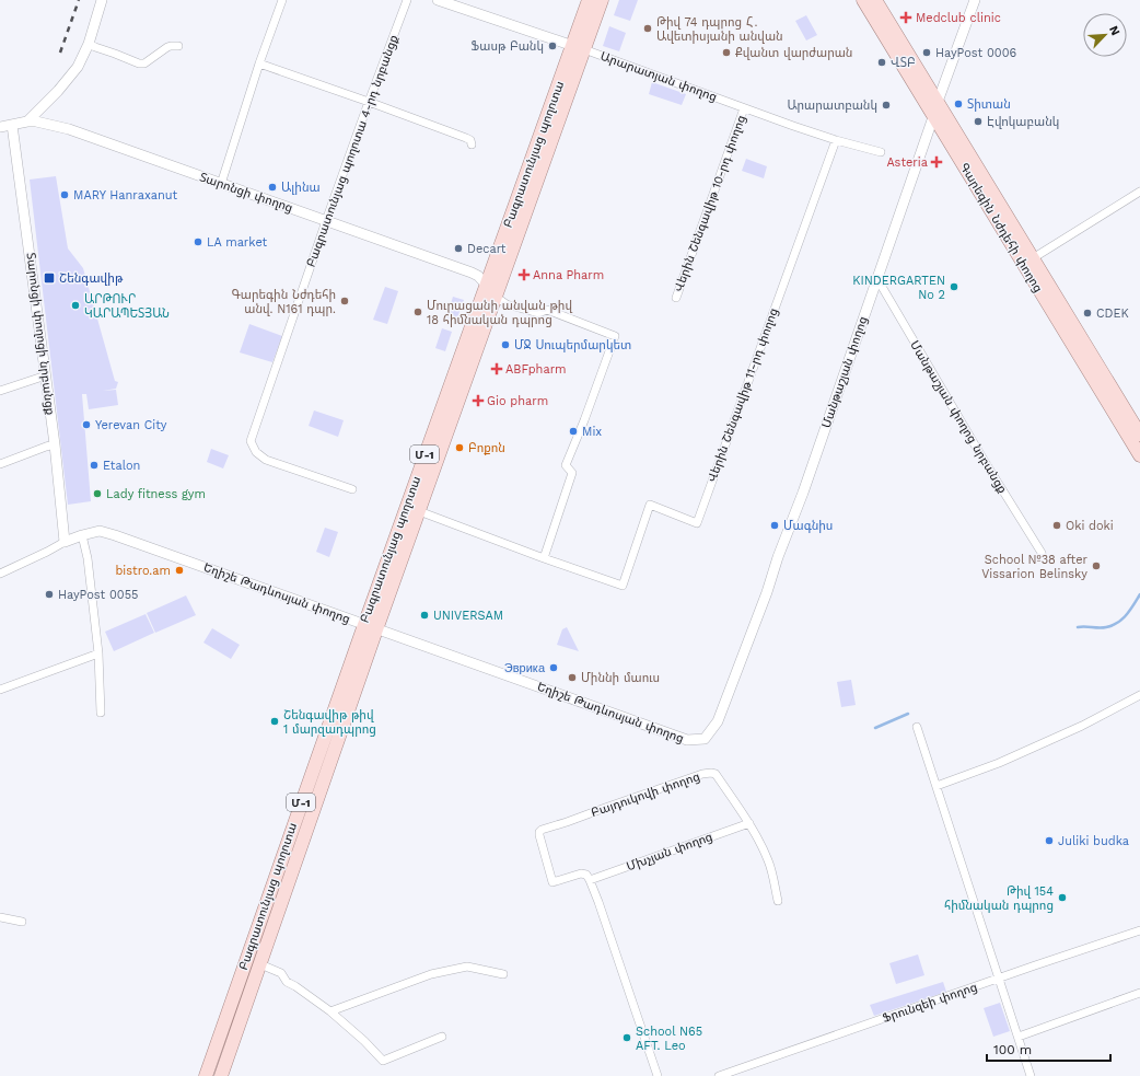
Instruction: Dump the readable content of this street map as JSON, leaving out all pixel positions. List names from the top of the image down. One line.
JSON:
{"streets":{"main road":["Բագրատունյաց պողոտա","Գարեգին Նժդեհի փողոց","Մ-1"],"street":["Արարատյան փողոց","Բագրատունյաց պողոտա 4-րդ նրբանցք","Տարոնցի փողոց","Վերին Շենգավիթ 10-րդ փողոց","Տարոնցի փողոցի նրբանցք","Մանթաշյան փողոց","Վերին Շենգավիթ 11-րդ փողոց","Մանթաշյան փողոց նրբանցք","Եղիշե Թադևոսյան փողոց","Բայդուկովի փողոց","Մխչյան փողոց","Ֆրունզեի փողոց"]},"crossings":[["Արարատյան փողոց","Բագրատունյաց պողոտա"],["Արարատյան փողոց","Վերին Շենգավիթ 10-րդ փողոց"],["Արարատյան փողոց","Վերին Շենգավիթ 11-րդ փողոց"],["Բագրատունյաց պողոտա 4-րդ նրբանցք","Տարոնցի փողոց"],["Բագրատունյաց պողոտա","Տարոնցի փողոց"],["Բագրատունյաց պողոտա","Եղիշե Թադևոսյան փողոց"],["Տարոնցի փողոց","Տարոնցի փողոցի նրբանցք"],["Գարեգին Նժդեհի փողոց","Մանթաշյան փողոց"],["Տարոնցի փողոցի նրբանցք","Եղիշե Թադևոսյան փողոց"],["Մանթաշյան փողոց","Մանթաշյան փողոց նրբանցք"],["Մանթաշյան փողոց","Եղիշե Թադևոսյան փողոց"],["Բայդուկովի փողոց","Մխչյան փողոց"]],"places":{"health":["Medclub clinic","Asteria","Anna Pharm","ABFpharm","Gio pharm"],"other":["Թիվ 74 դպրոց Հ․ Ավետիսյանի անվան","Ֆասթ Բանկ","Քվանտ վարժարան","HayPost 0006","ՎՏԲ","Տիտան","Արարատբանկ","Էվոկաբանկ","Ալինա","MARY Hanraxanut","LA market","Decart","KINDERGARTEN No 2","Գարեգին Նժդեհի անվ. N161 դպր.","ԱՐԹՈՒՐ ԿԱՐԱՊԵՏՅԱՆ","Մուրացանի անվան թիվ 18 հիմնական դպրոց","CDEK","ՄՋ Սուպերմարկետ","Yerevan City","Mix","Բոքոն","Etalon","Lady fitness gym","Մագնիս","Oki doki","School №38 after Vissarion Belinsky","bistro.am","HayPost 0055","UNIVERSAM","Эврика","Միննի մաուս","Շենգավիթ թիվ 1 մարզադպրոց","Juliki budka","Թիվ 154 հիմնական դպրոց","School N65 AFT. Leo"],"transit":["Շենգավիթ"]},"scale_bar":"100 m","north":"top right"}
